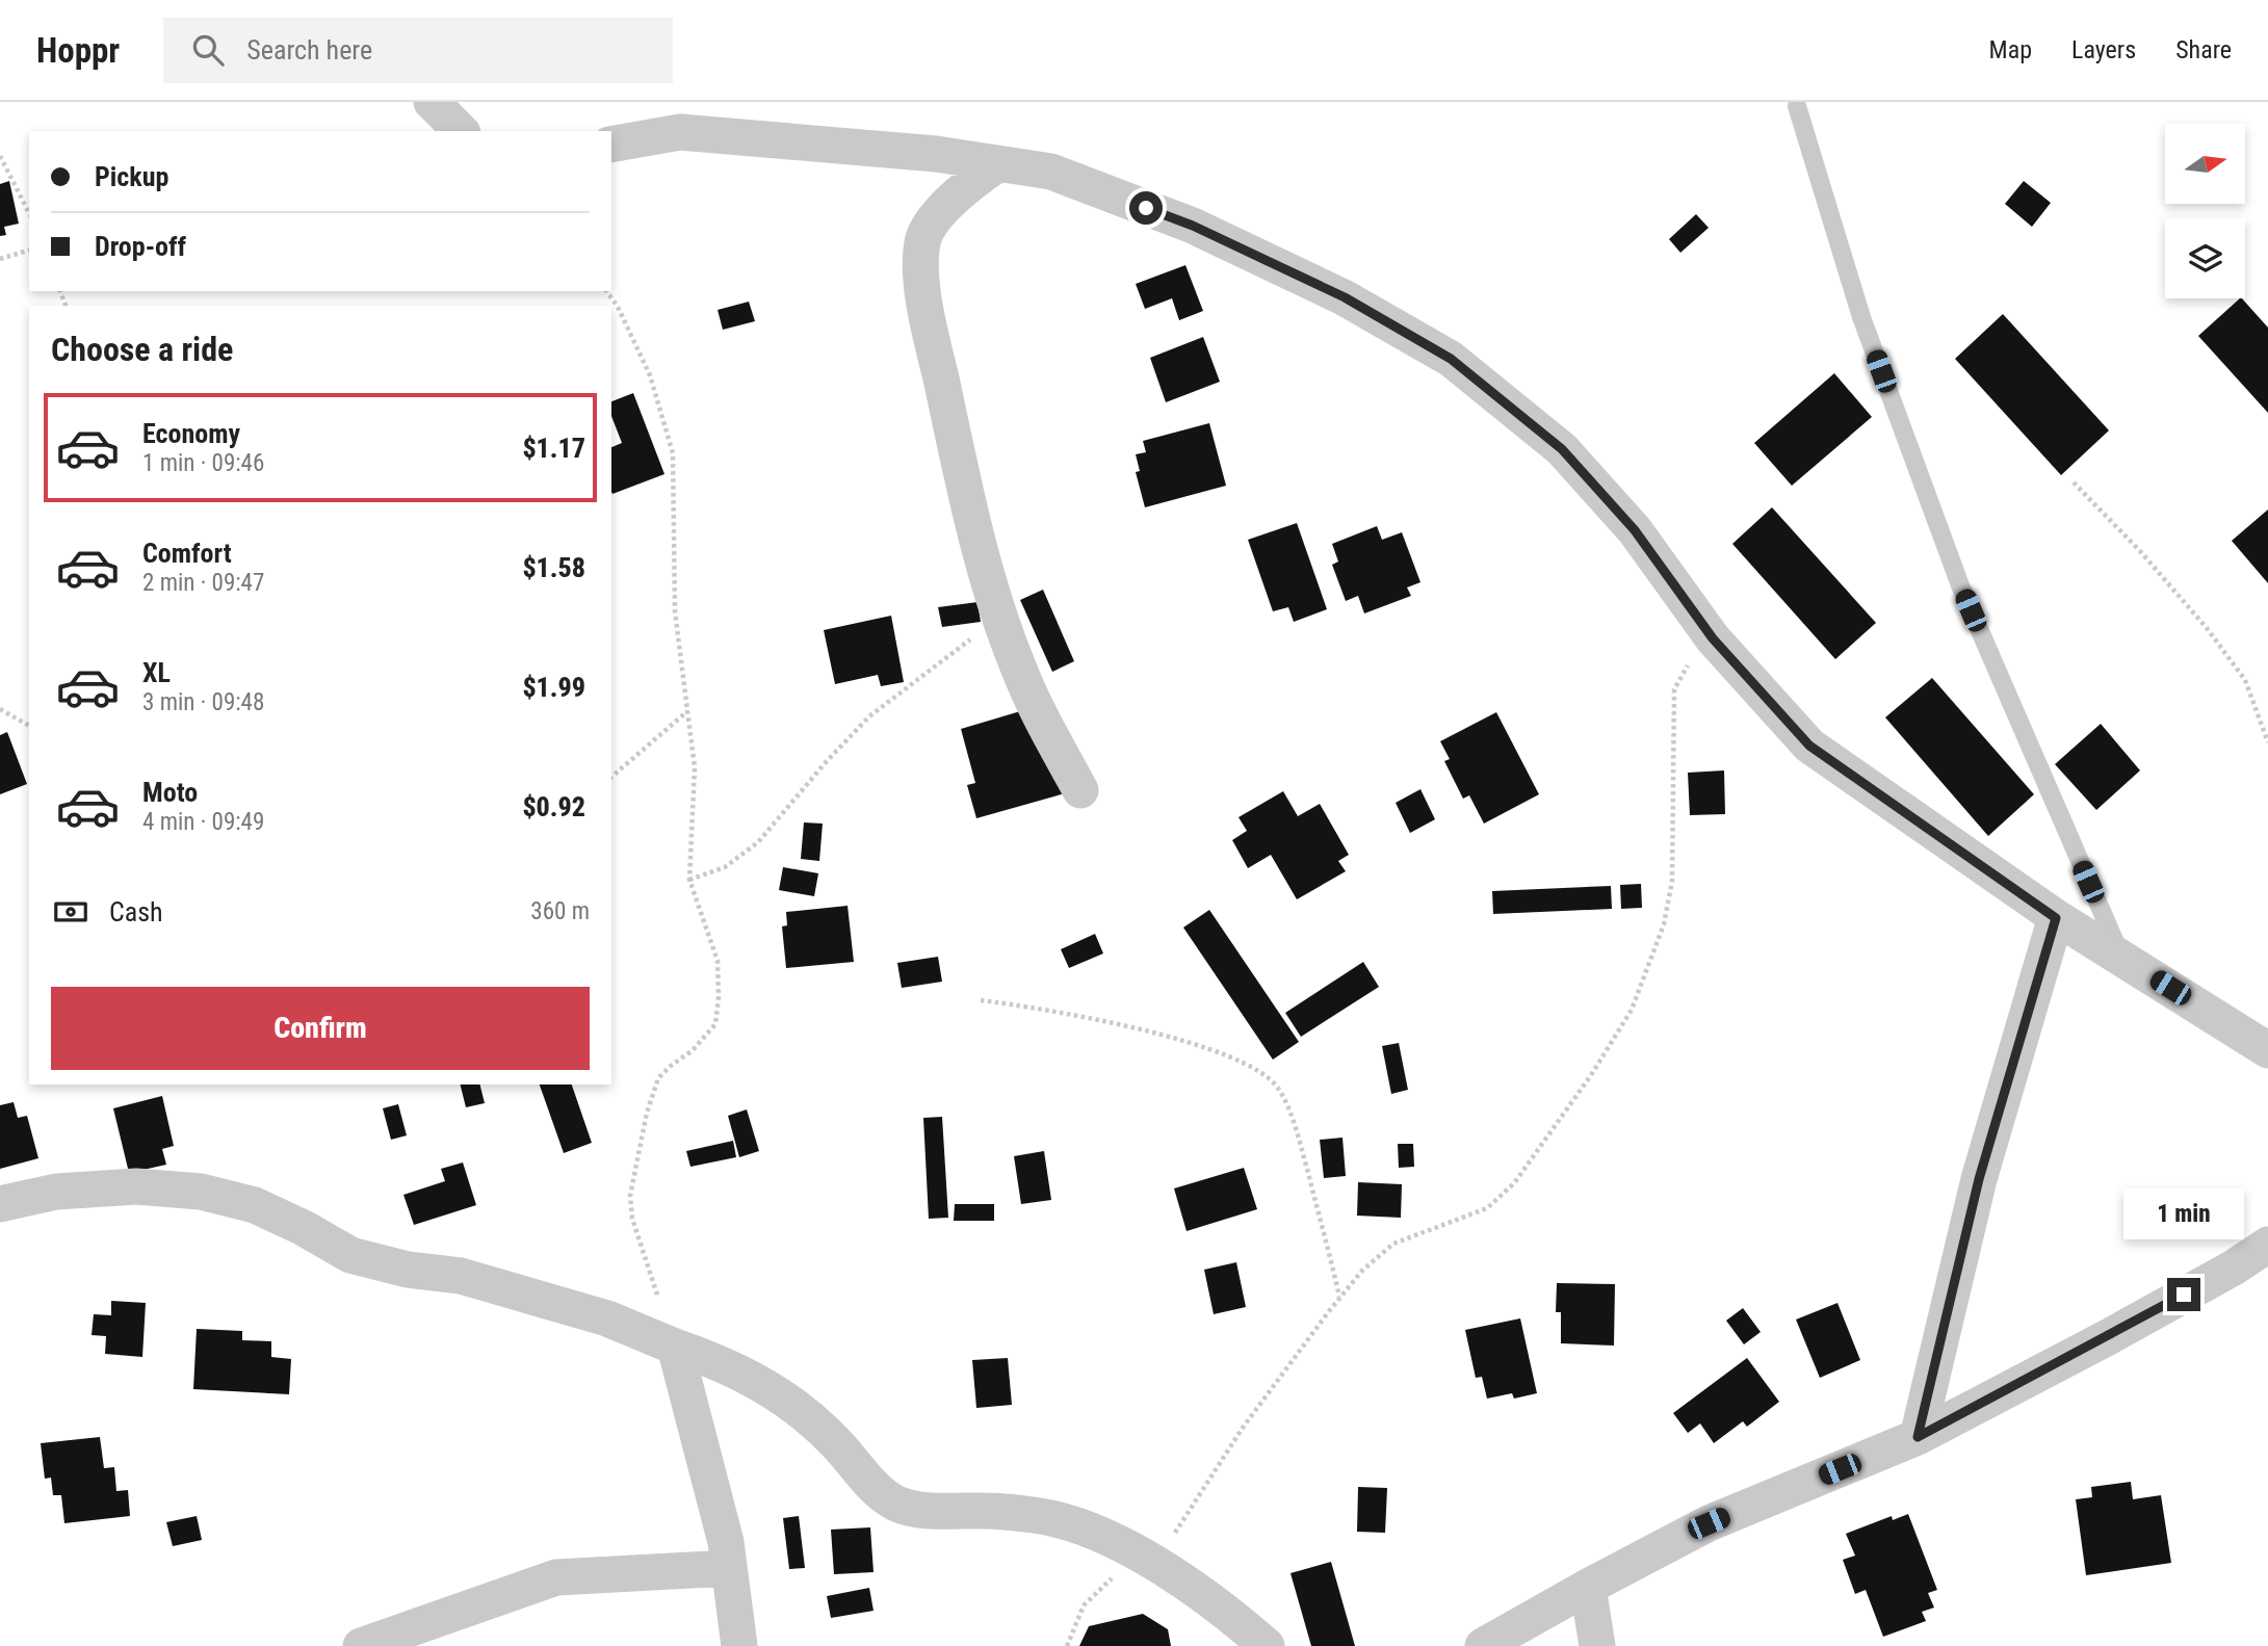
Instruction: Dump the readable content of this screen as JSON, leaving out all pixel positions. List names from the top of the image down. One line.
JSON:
{"north":"right","page":{"header":"Hoppr","search":"Search here","nav":["Map","Layers","Share"],"banner":["Pickup","Drop-off"],"heading":"Choose a ride","list":[{"name":"Economy","note":"1 min · 09:46","value":"$1.17"},{"name":"Comfort","note":"2 min · 09:47","value":"$1.58"},{"name":"XL","note":"3 min · 09:48","value":"$1.99"},{"name":"Moto","note":"4 min · 09:49","value":"$0.92"}],"pay":["Cash","360 m"],"buttons":"Confirm","bubble":"1 min"}}
